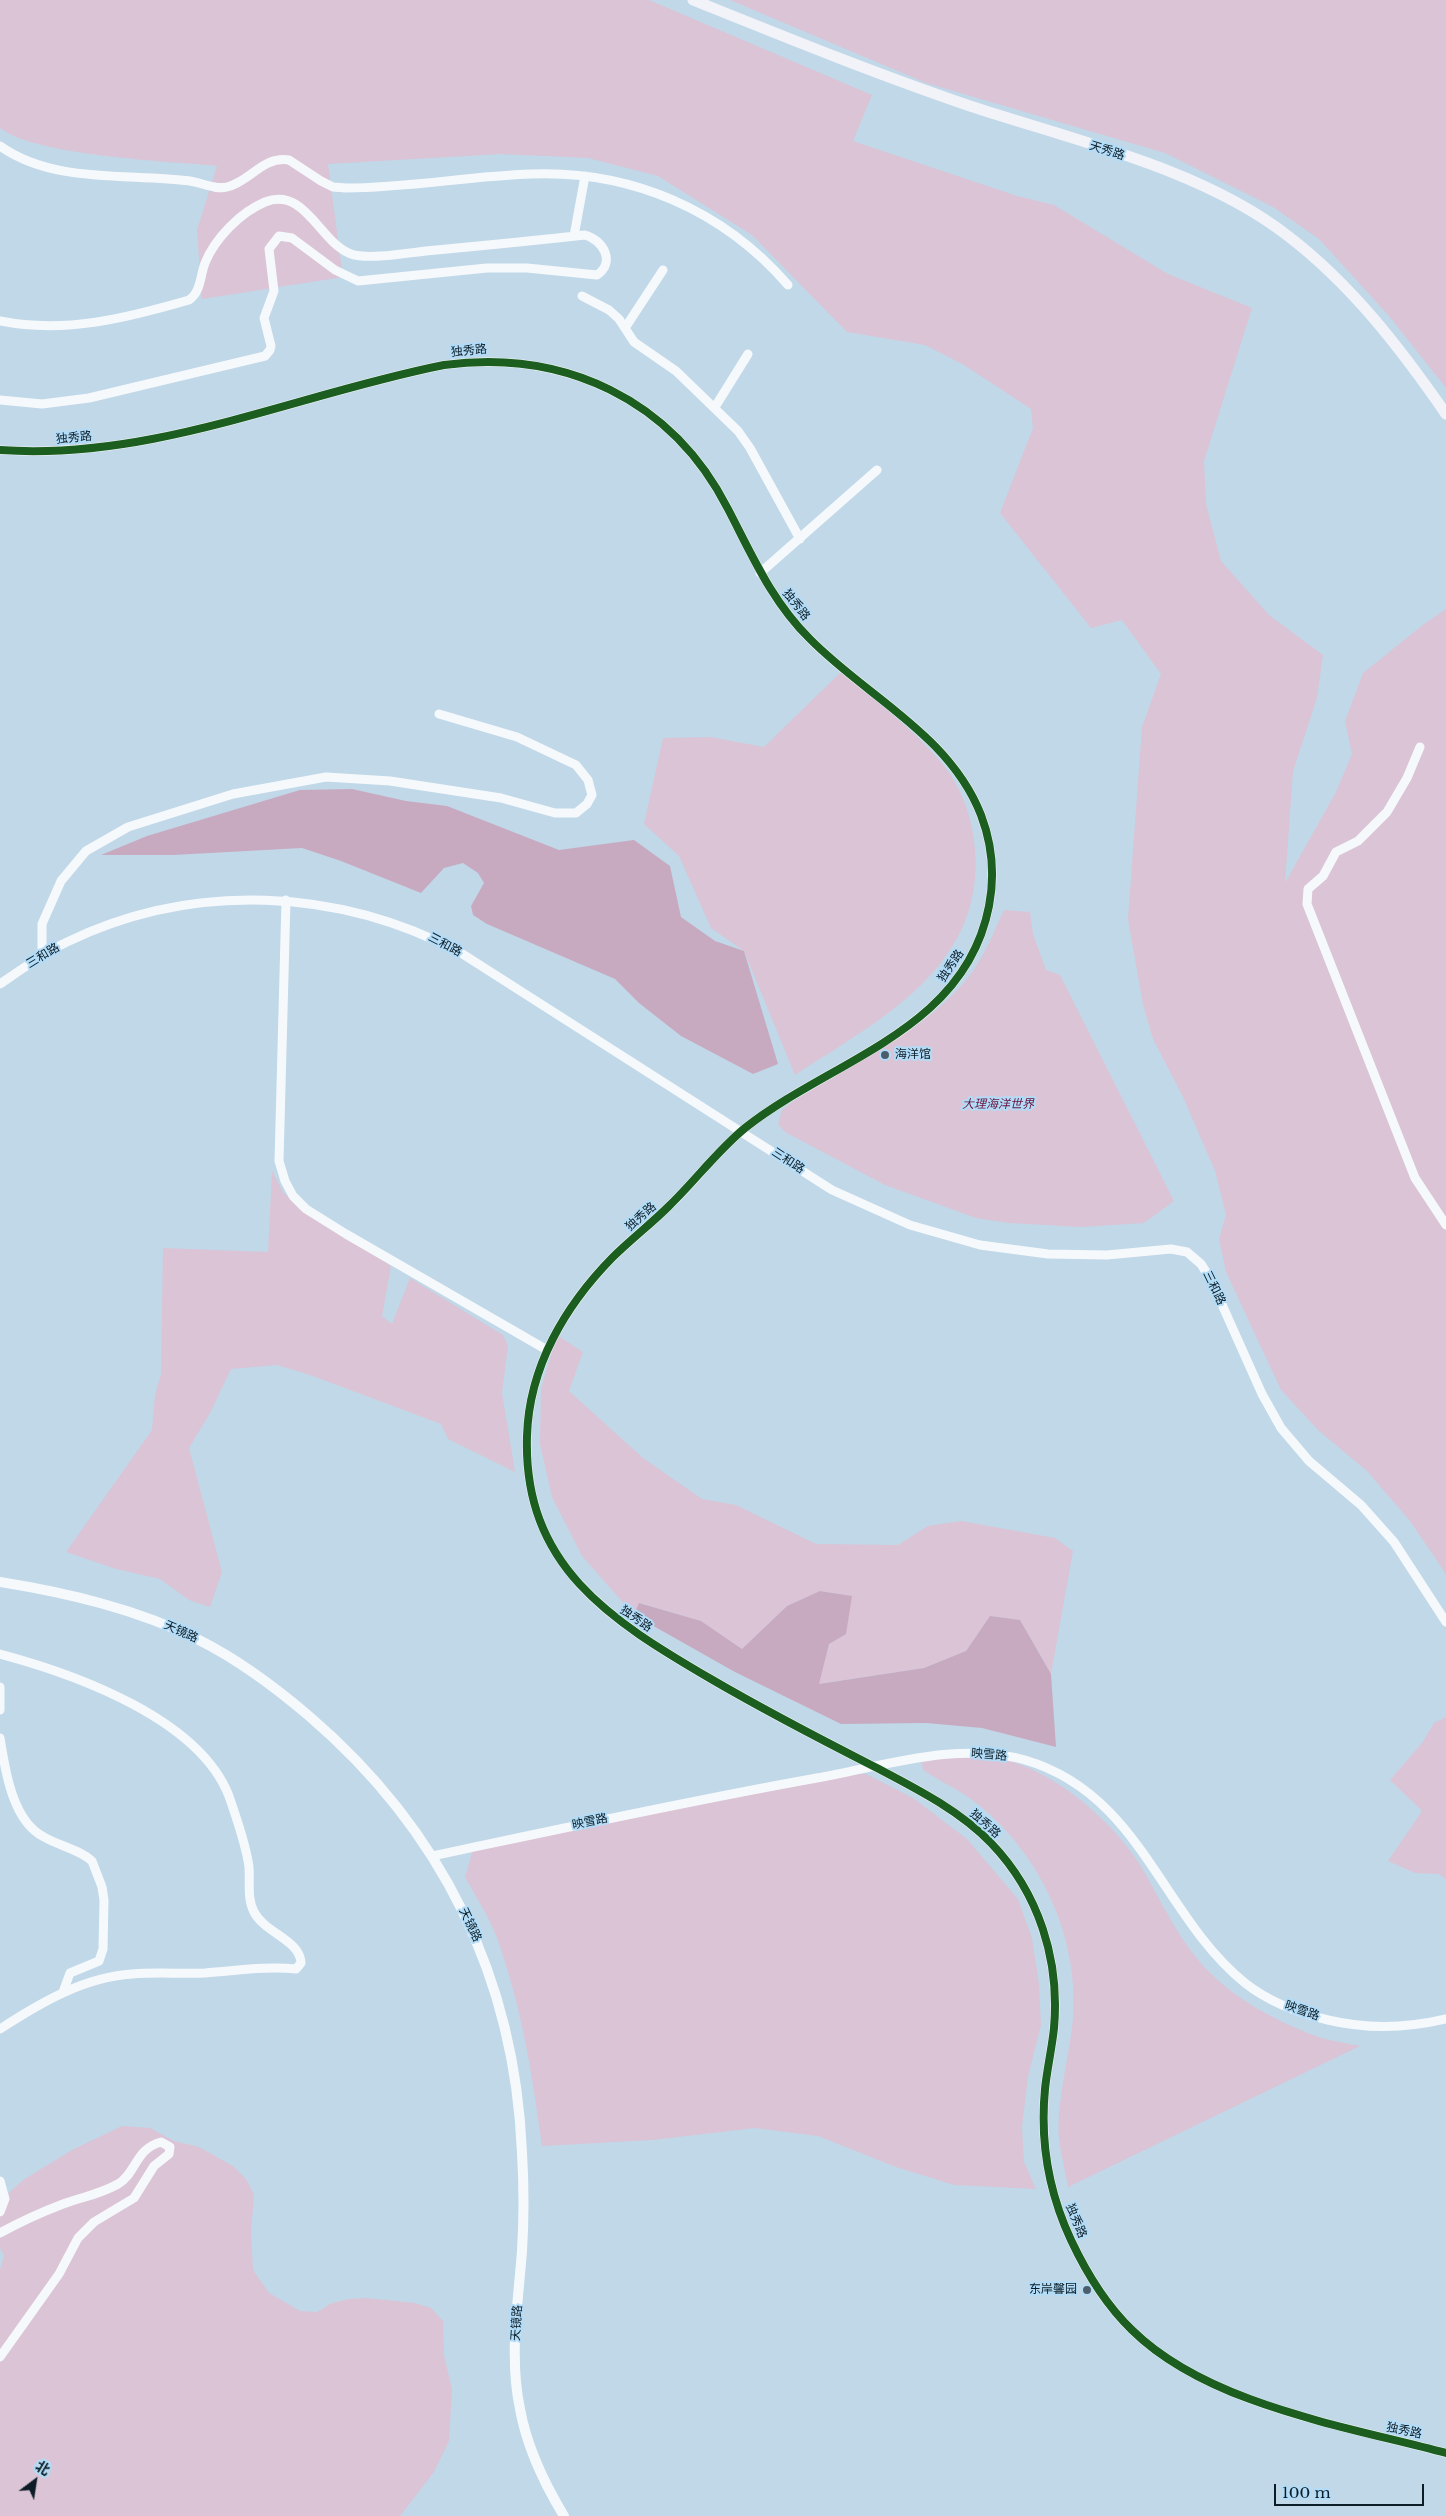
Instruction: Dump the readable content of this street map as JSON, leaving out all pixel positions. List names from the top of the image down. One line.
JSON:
{"streets":{"main road":["天秀路"],"street":["独秀路","三和路","天镜路","映雪路"]},"crossings":[["独秀路","三和路"],["独秀路","映雪路"],["天镜路","映雪路"]],"parks":["大理海洋世界"],"places":["海洋馆","东岸馨园"],"scale_bar":"100 m","north":"top right"}
